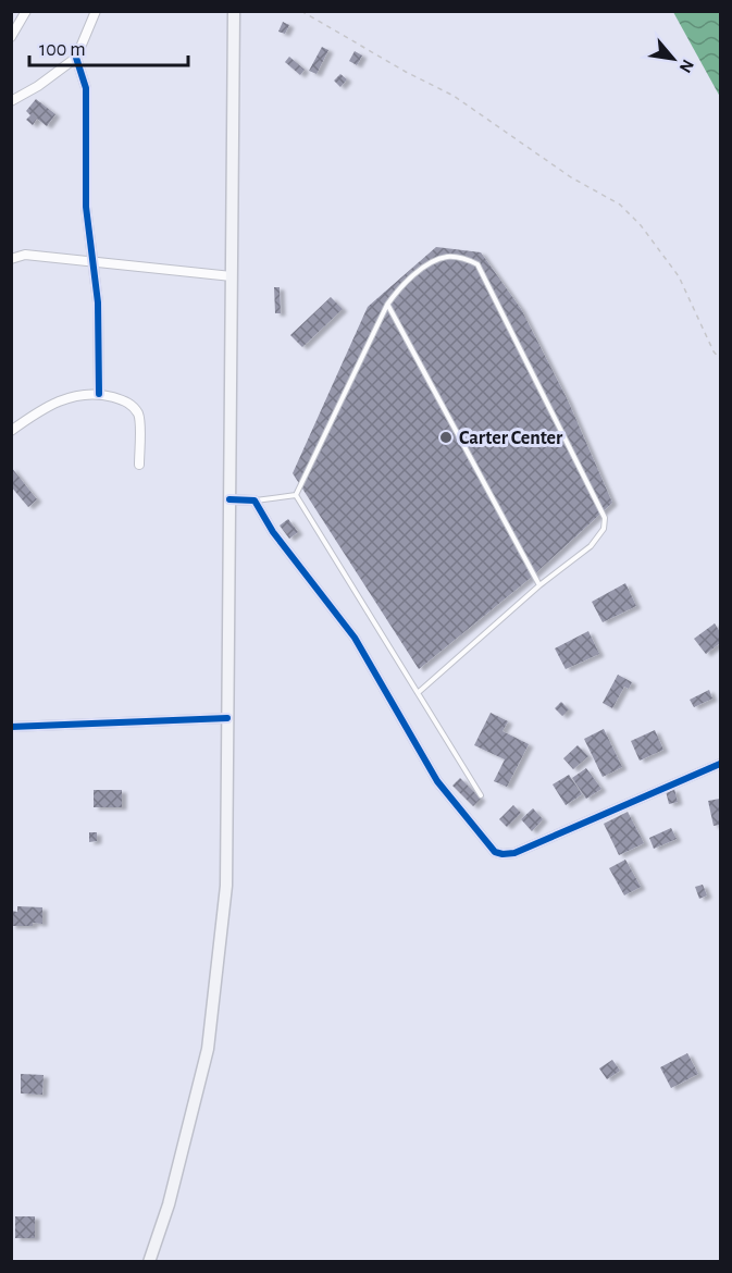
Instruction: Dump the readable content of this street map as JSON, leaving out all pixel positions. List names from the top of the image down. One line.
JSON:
{"places":["Carter Center"],"scale_bar":"100 m","north":"bottom right"}
